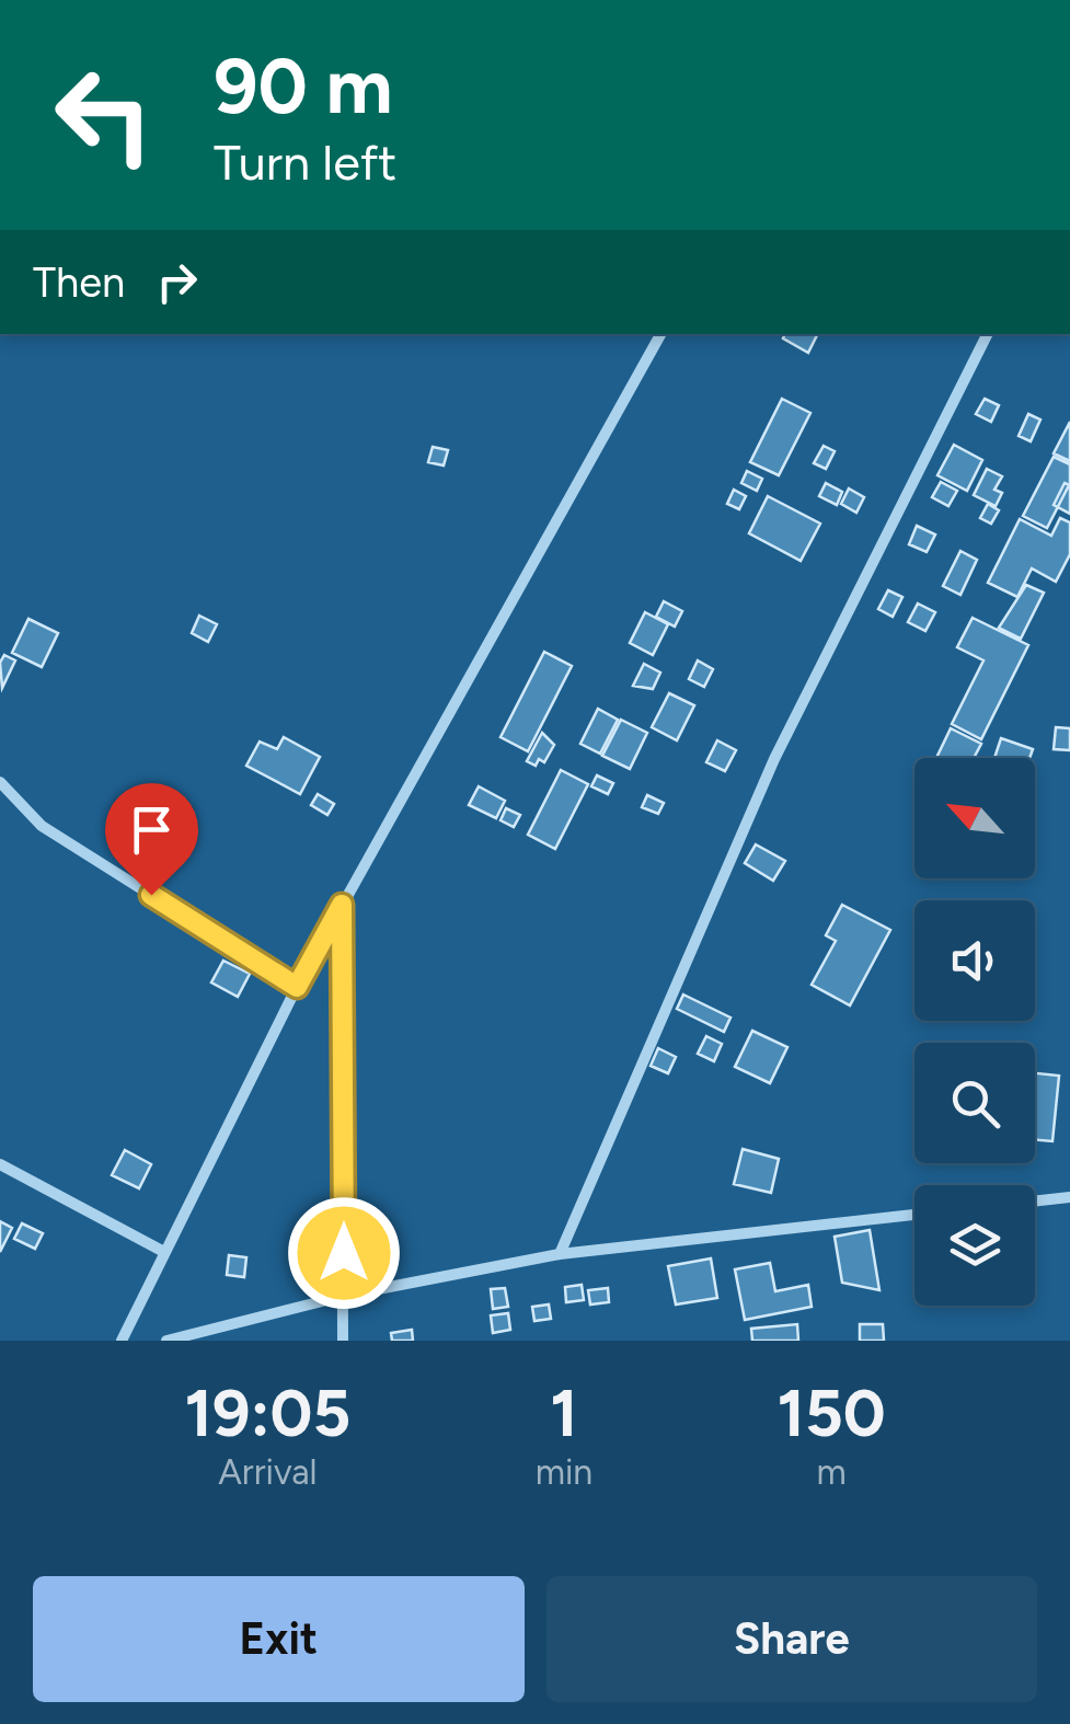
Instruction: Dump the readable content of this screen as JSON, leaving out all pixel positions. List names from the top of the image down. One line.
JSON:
{"north":"top left","page":{"turn":["90 m","Turn left"],"then":"Then","eta":["19:05","Arrival","1","min","150","m"],"buttons":["Exit","Share"]}}
